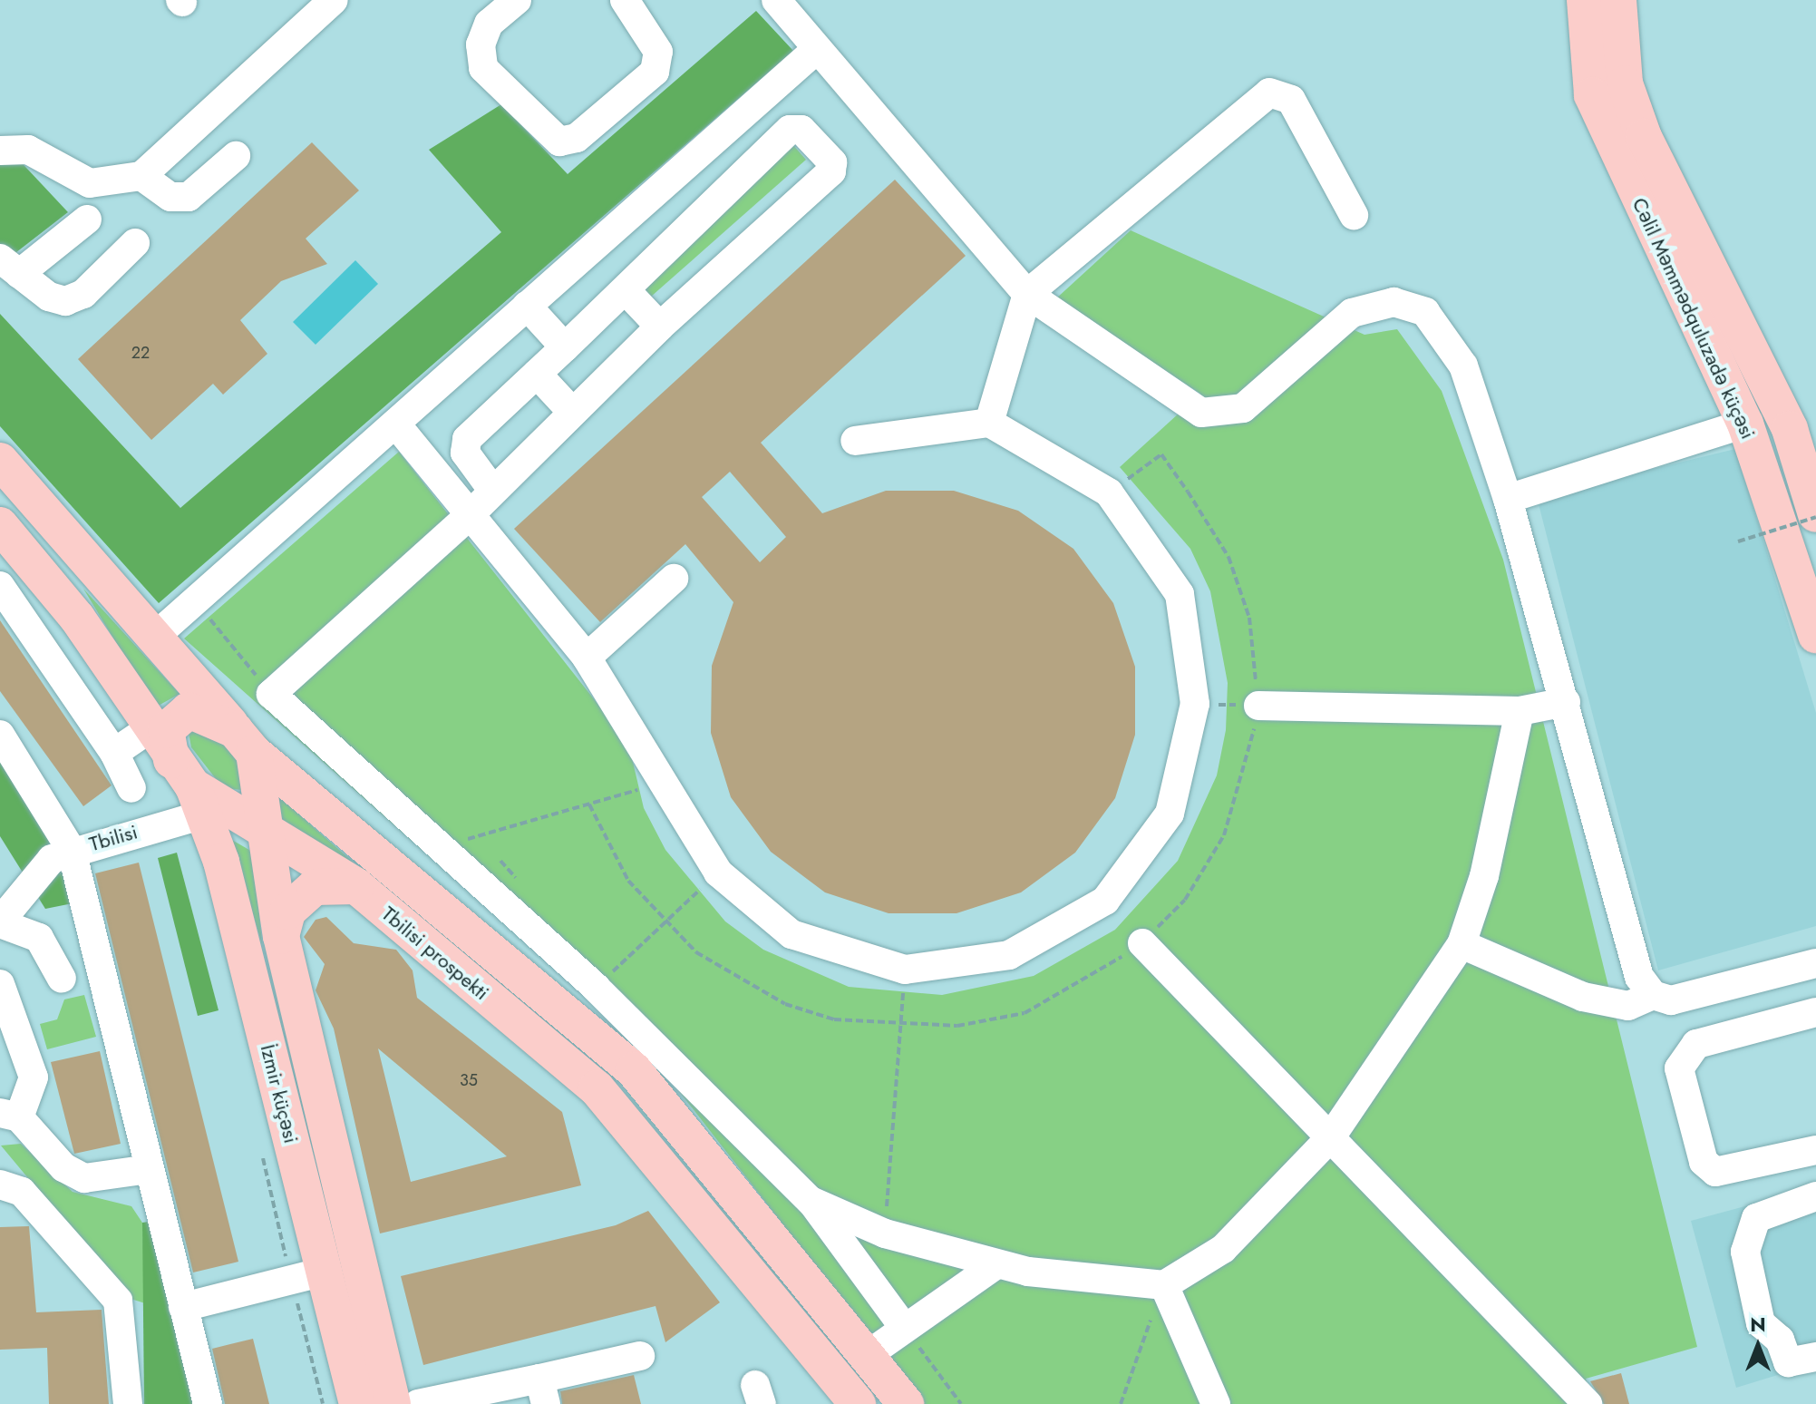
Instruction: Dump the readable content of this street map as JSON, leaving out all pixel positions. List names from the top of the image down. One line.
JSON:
{"streets":{"main road":["Cəlil Məmmədquluzadə küçəsi","Tbilisi prospekti","İzmir küçəsi"],"lane":["Tbilisi"]},"crossings":[["Tbilisi","Tbilisi prospekti"],["Tbilisi","İzmir küçəsi"],["Tbilisi prospekti","İzmir küçəsi"]],"house_numbers":["22","35"],"north":"top"}
